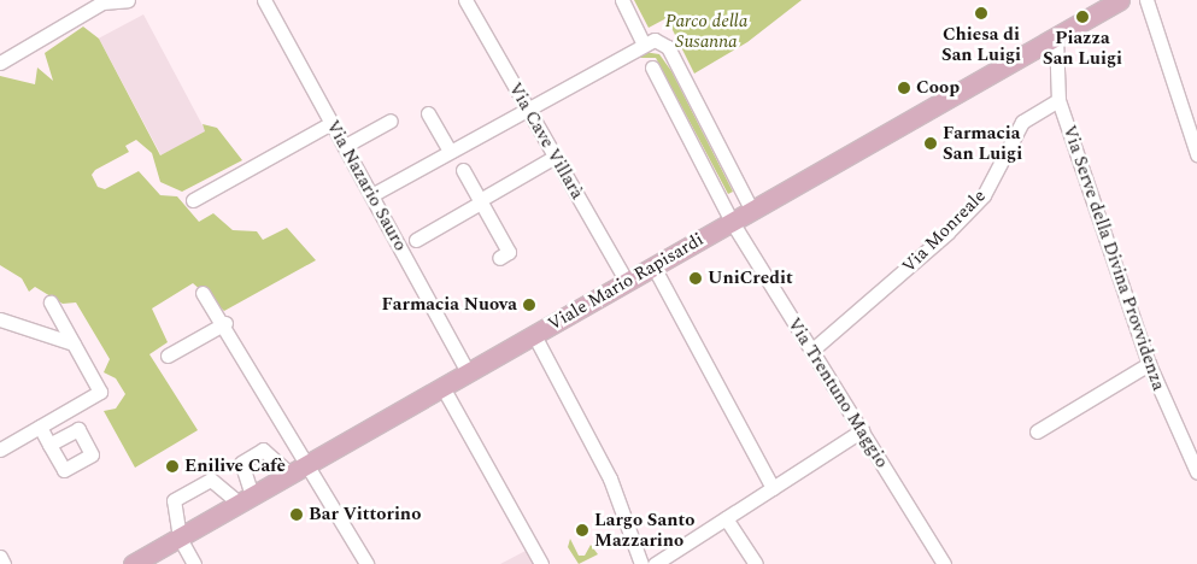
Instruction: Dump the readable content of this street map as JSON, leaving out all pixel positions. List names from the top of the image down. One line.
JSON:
{"streets":{"main road":["Viale Mario Rapisardi"],"street":["Via Cave Villarà","Via Nazario Sauro","Via Monreale","Via Serve della Divina Provvidenza","Via Trentuno Maggio"]},"crossings":[["Via Cave Villarà","Viale Mario Rapisardi"],["Via Nazario Sauro","Viale Mario Rapisardi"],["Via Monreale","Via Serve della Divina Provvidenza"],["Via Monreale","Via Trentuno Maggio"],["Via Serve della Divina Provvidenza","Viale Mario Rapisardi"],["Viale Mario Rapisardi","Via Trentuno Maggio"]],"parks":["Parco della Susanna"],"places":["Chiesa di San Luigi","Piazza San Luigi","Coop","Farmacia San Luigi","UniCredit","Farmacia Nuova","Enilive Cafè","Bar Vittorino","Largo Santo Mazzarino"]}
